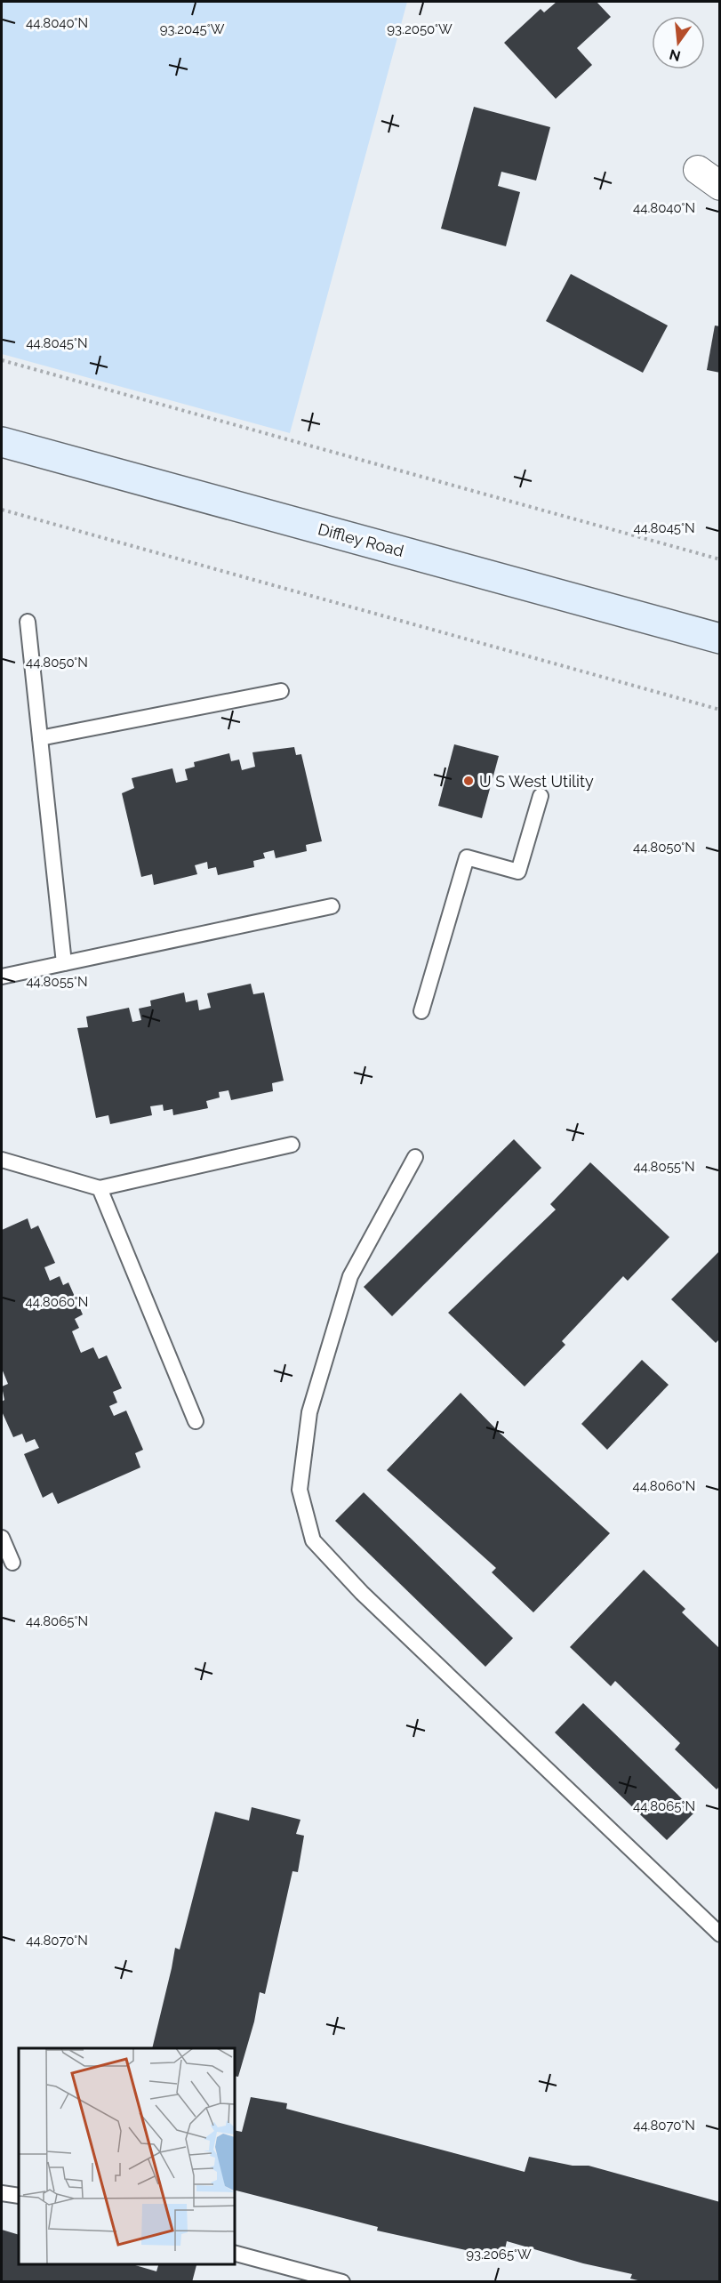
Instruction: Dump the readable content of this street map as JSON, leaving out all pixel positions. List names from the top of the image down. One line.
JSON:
{"streets":{"main road":["Diffley Road"]},"places":["U S West Utility"],"north":"bottom","coordinates":["44.8040°N","93.2045°W","93.2050°W","44.8045°N","44.8050°N","44.8055°N","44.8060°N","44.8065°N","44.8070°N","93.2065°W"]}
